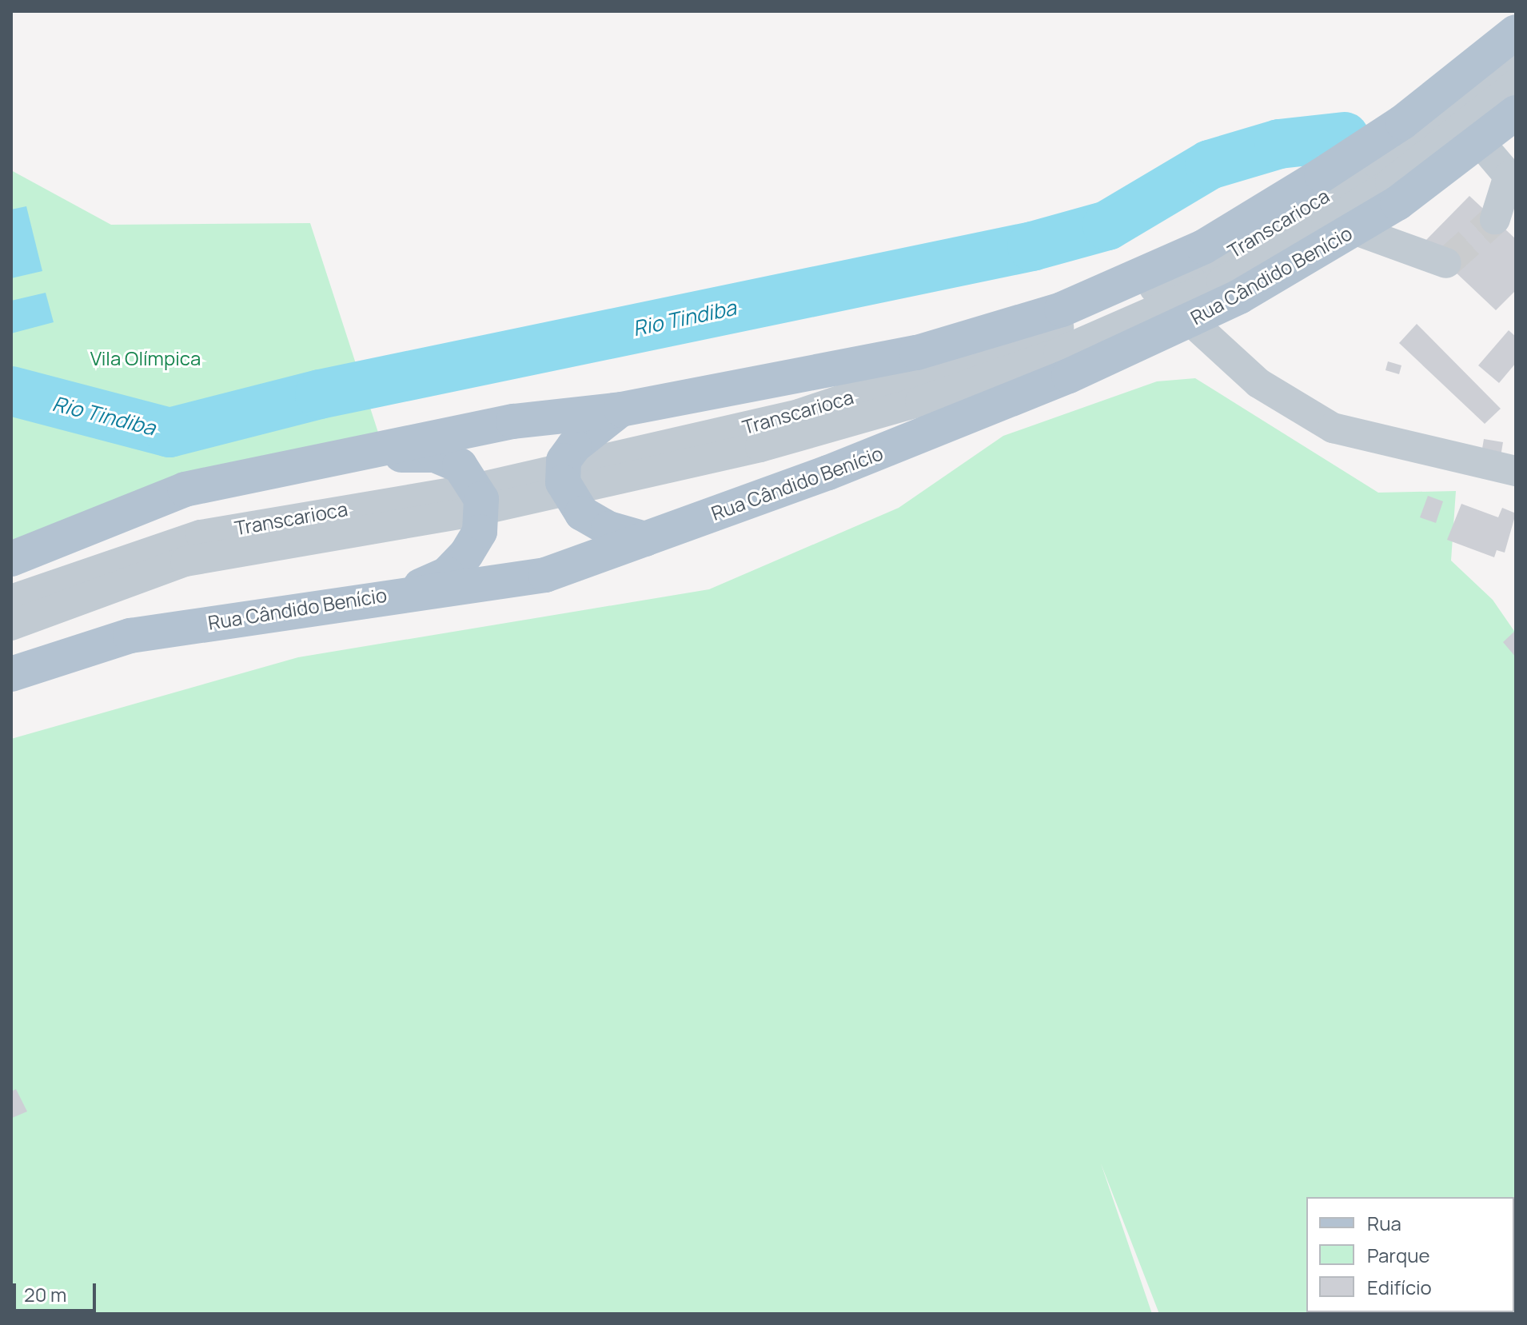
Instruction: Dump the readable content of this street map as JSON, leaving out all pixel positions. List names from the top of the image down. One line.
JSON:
{"streets":{"main road":["Rua Cândido Benício"],"street":["Transcarioca"]},"water":["Rio Tindiba"],"parks":["Vila Olímpica"],"legend":["Rua","Parque","Edifício"],"scale_bar":"20 m"}
